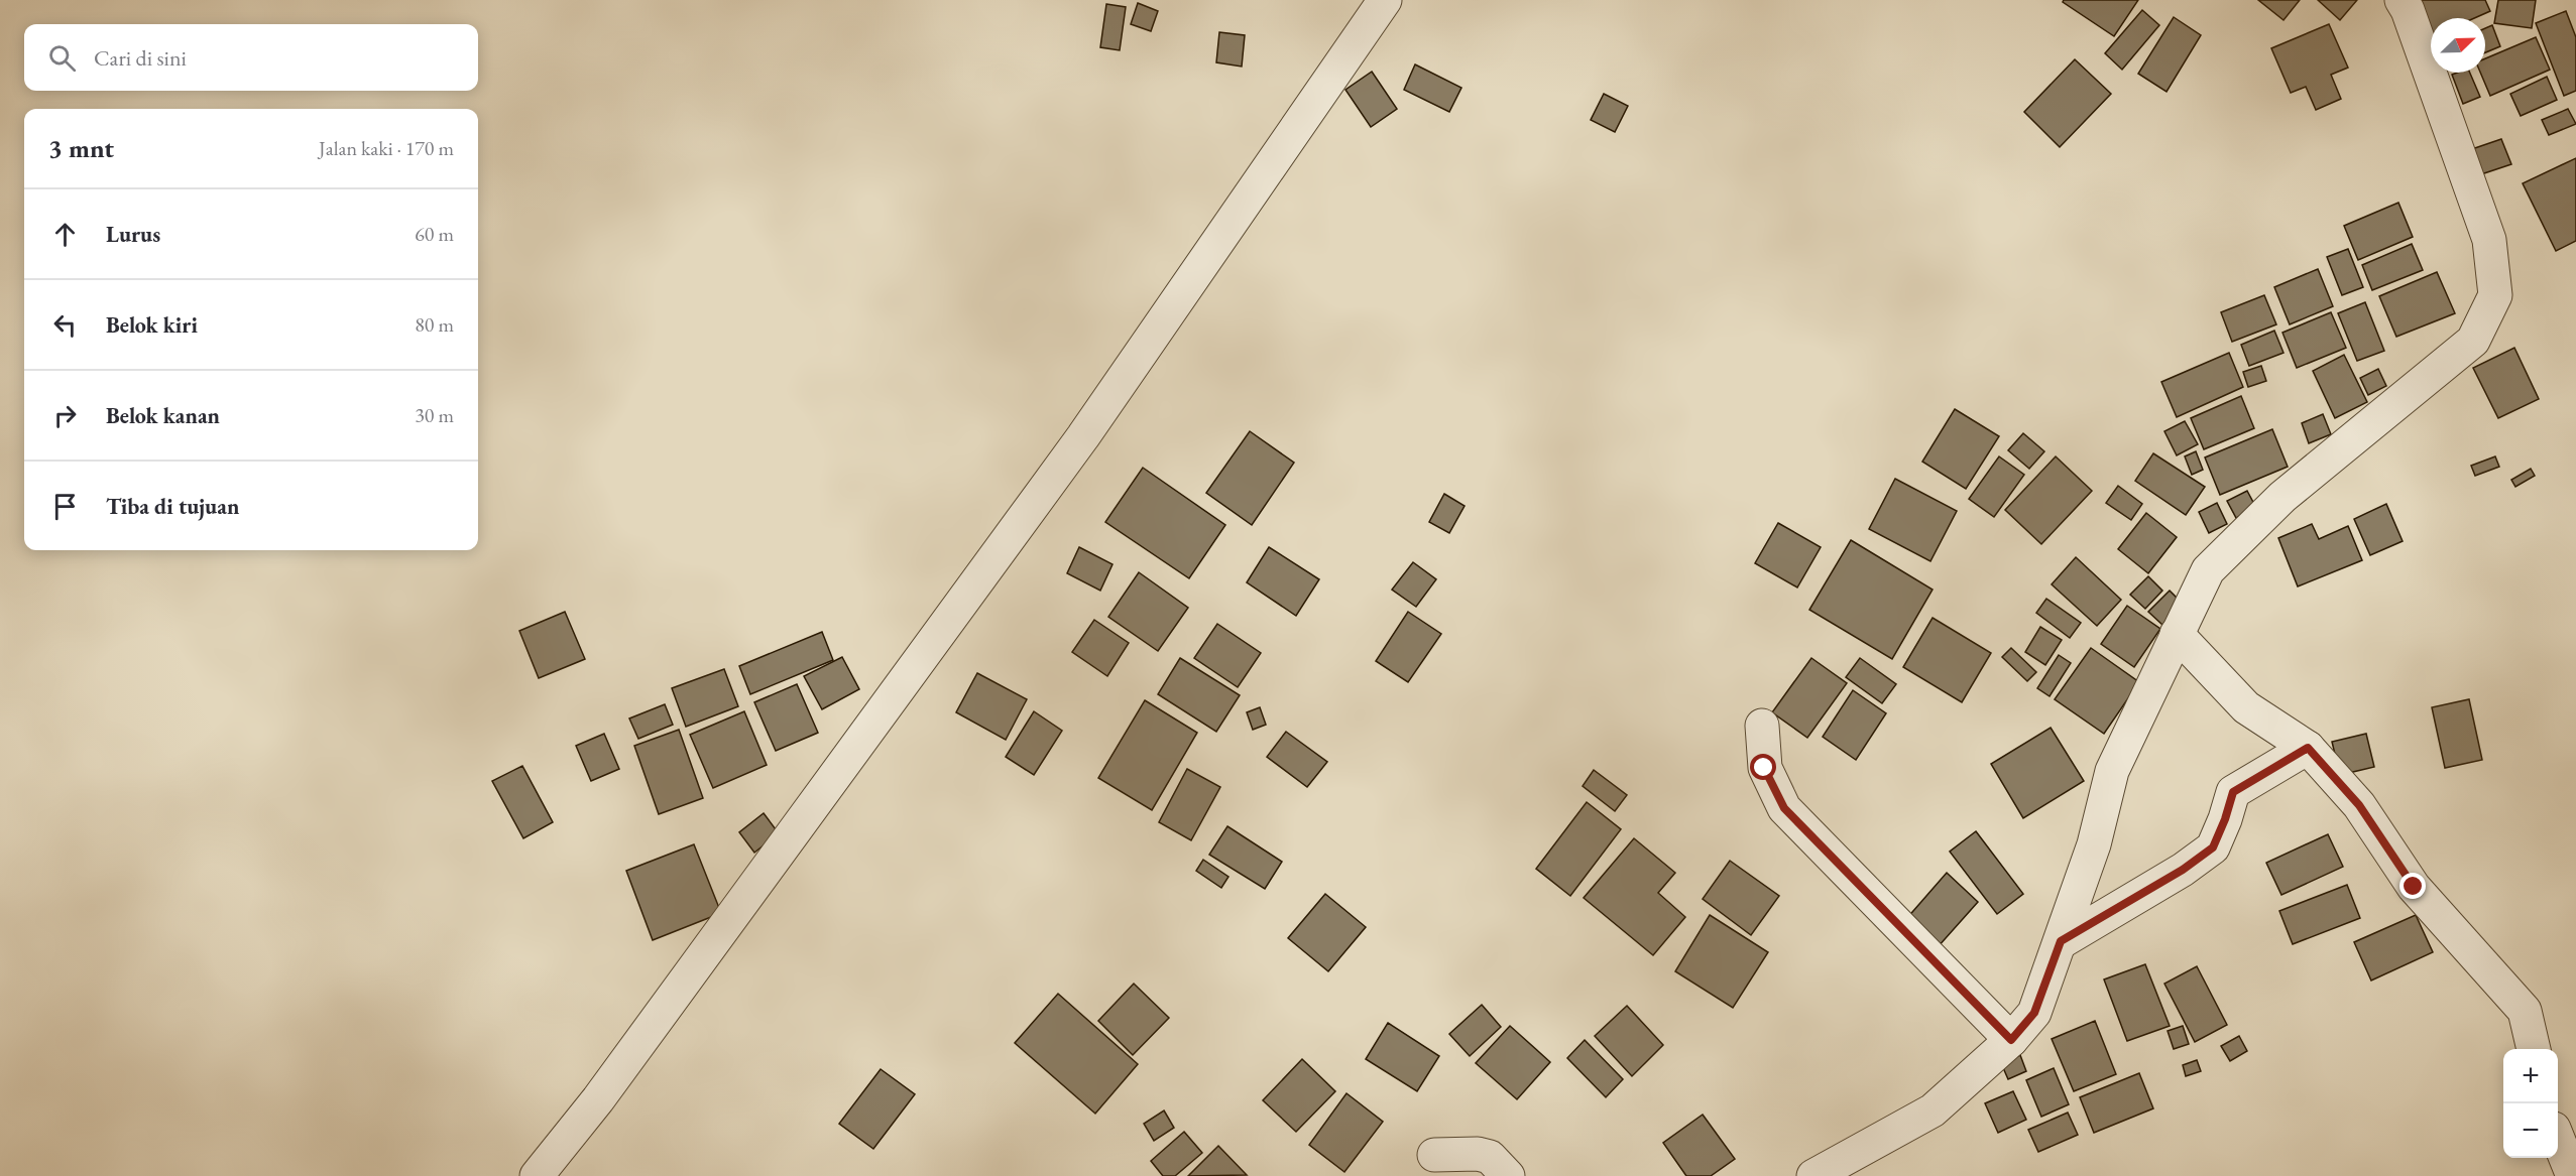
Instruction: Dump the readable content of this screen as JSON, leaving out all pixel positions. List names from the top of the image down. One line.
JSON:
{"north":"top right","page":{"search":"Cari di sini","heading":["3 mnt","Jalan kaki · 170 m"],"list":[["Lurus","60 m"],["Belok kiri","80 m"],["Belok kanan","30 m"],"Tiba di tujuan"],"map_buttons":["+","−"]}}
